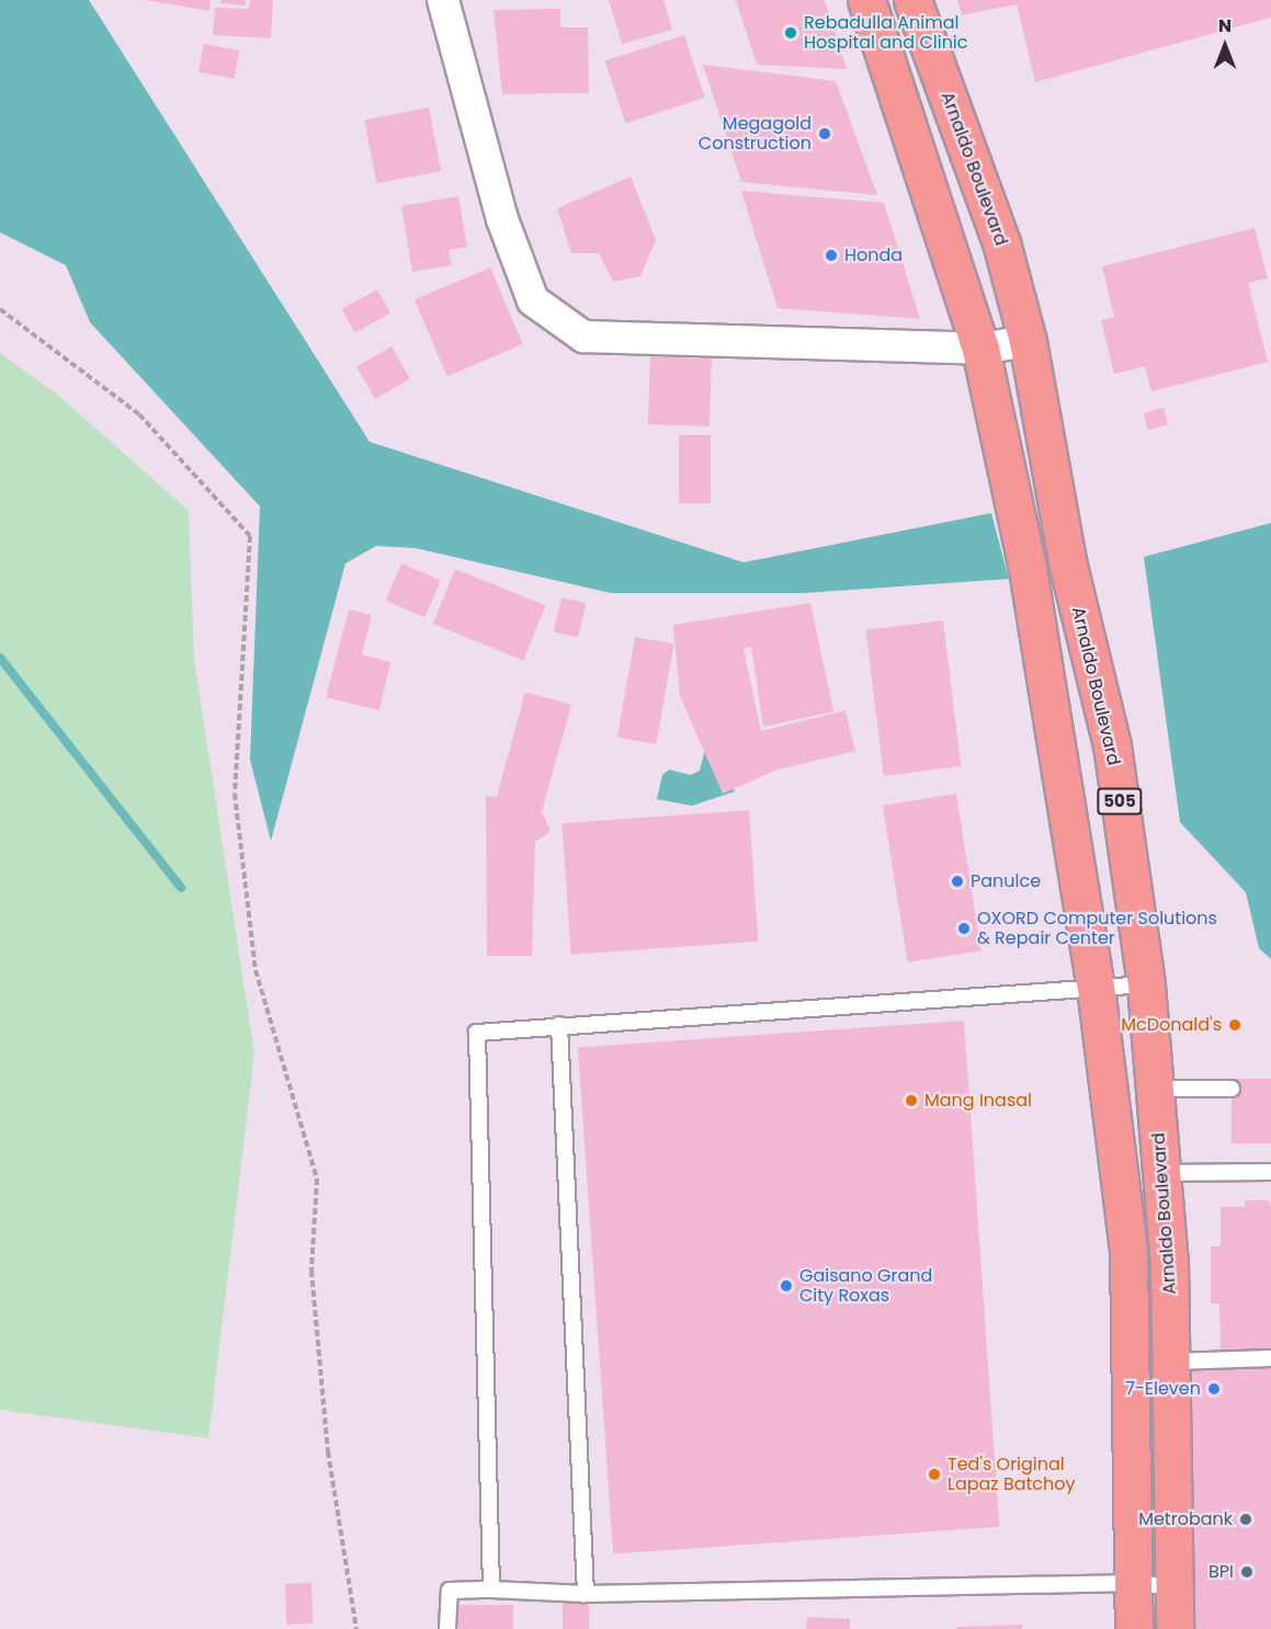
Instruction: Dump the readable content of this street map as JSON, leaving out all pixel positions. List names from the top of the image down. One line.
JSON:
{"streets":{"highway":["Arnaldo Boulevard","505"]},"places":["Rebadulla Animal Hospital and Clinic","Megagold Construction","Honda","Panulce","OXORD Computer Solutions & Repair Center","McDonald's","Mang Inasal","Gaisano Grand City Roxas","7-Eleven","Ted's Original Lapaz Batchoy","Metrobank","BPI"],"north":"top"}
